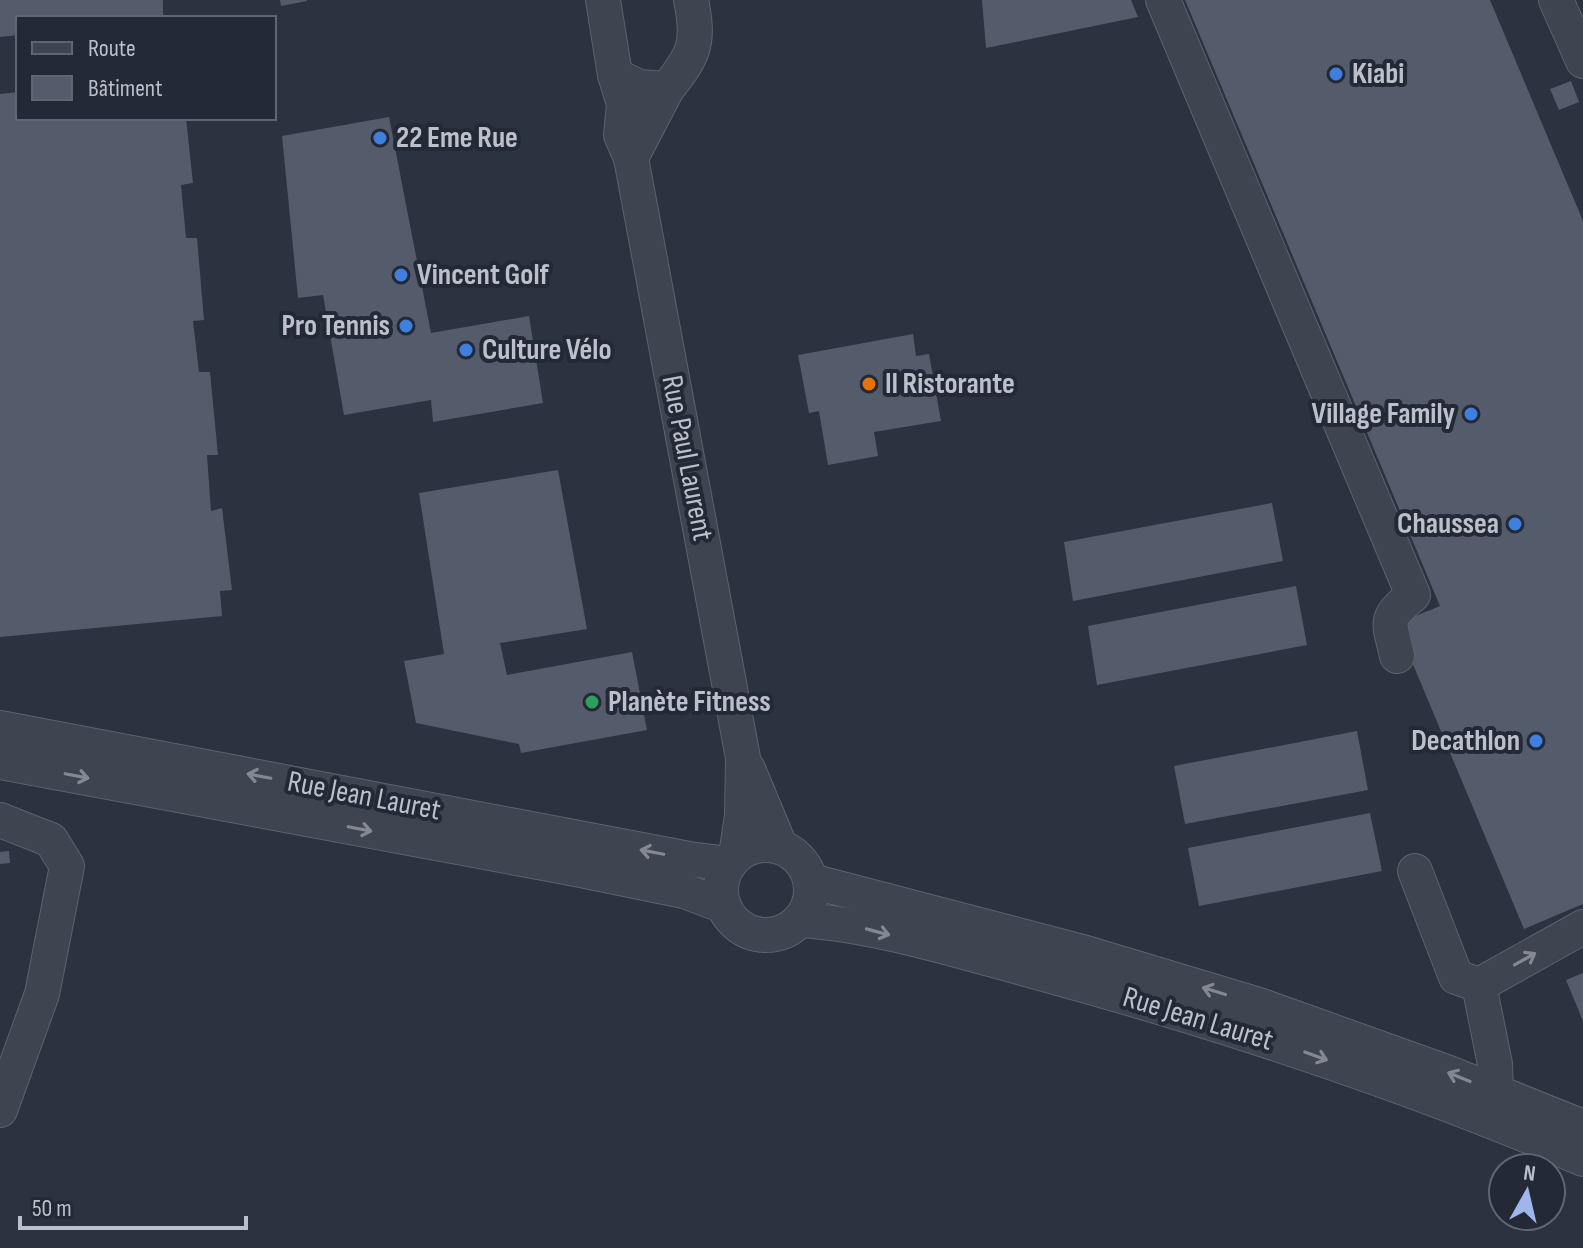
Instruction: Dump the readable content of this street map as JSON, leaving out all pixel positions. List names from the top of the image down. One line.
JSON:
{"streets":{"street":["Rue Paul Laurent","Rue Jean Lauret"]},"crossings":[["Rue Paul Laurent","Rue Jean Lauret"]],"places":["Kiabi","22 Eme Rue","Vincent Golf","Pro Tennis","Culture Vélo","Il Ristorante","Village Family","Chaussea","Planète Fitness","Decathlon"],"legend":["Route","Bâtiment"],"scale_bar":"50 m","north":"top"}
